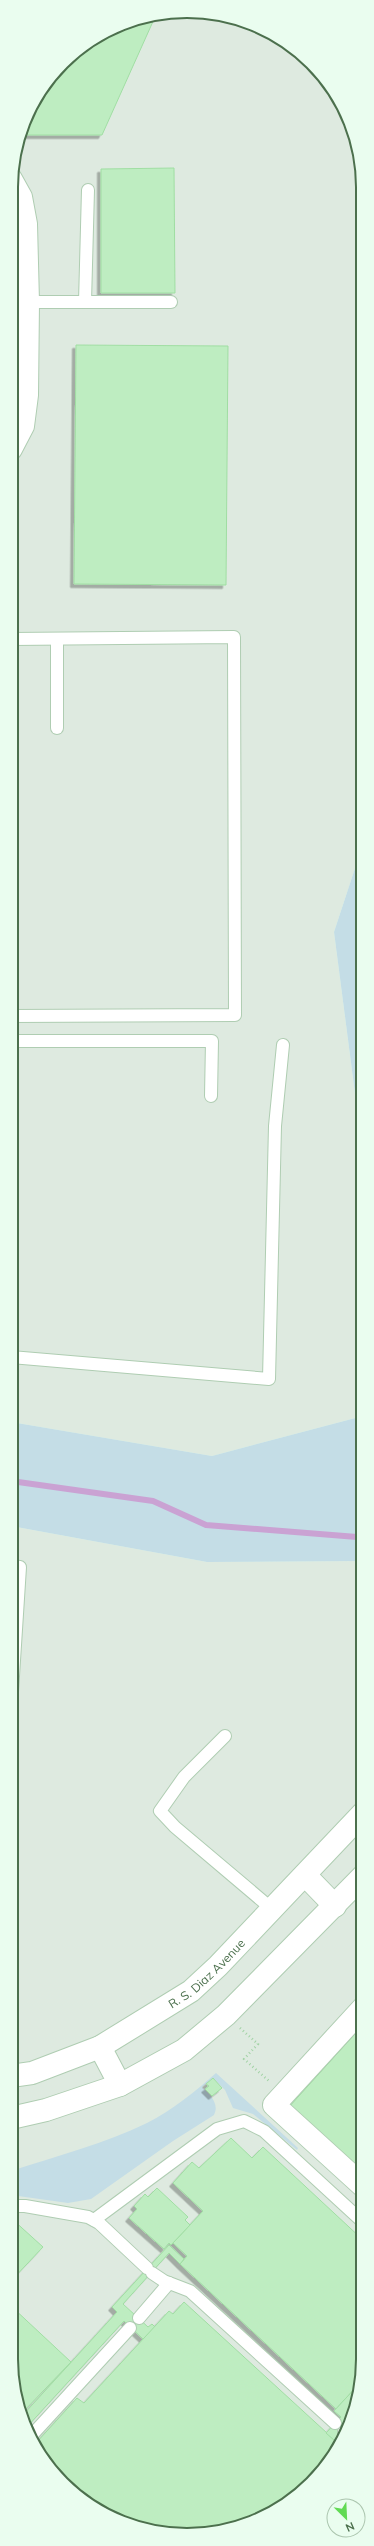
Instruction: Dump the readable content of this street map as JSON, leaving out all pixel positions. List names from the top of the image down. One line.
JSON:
{"streets":{"street":["R. S. Diaz Avenue"]},"north":"bottom right"}
